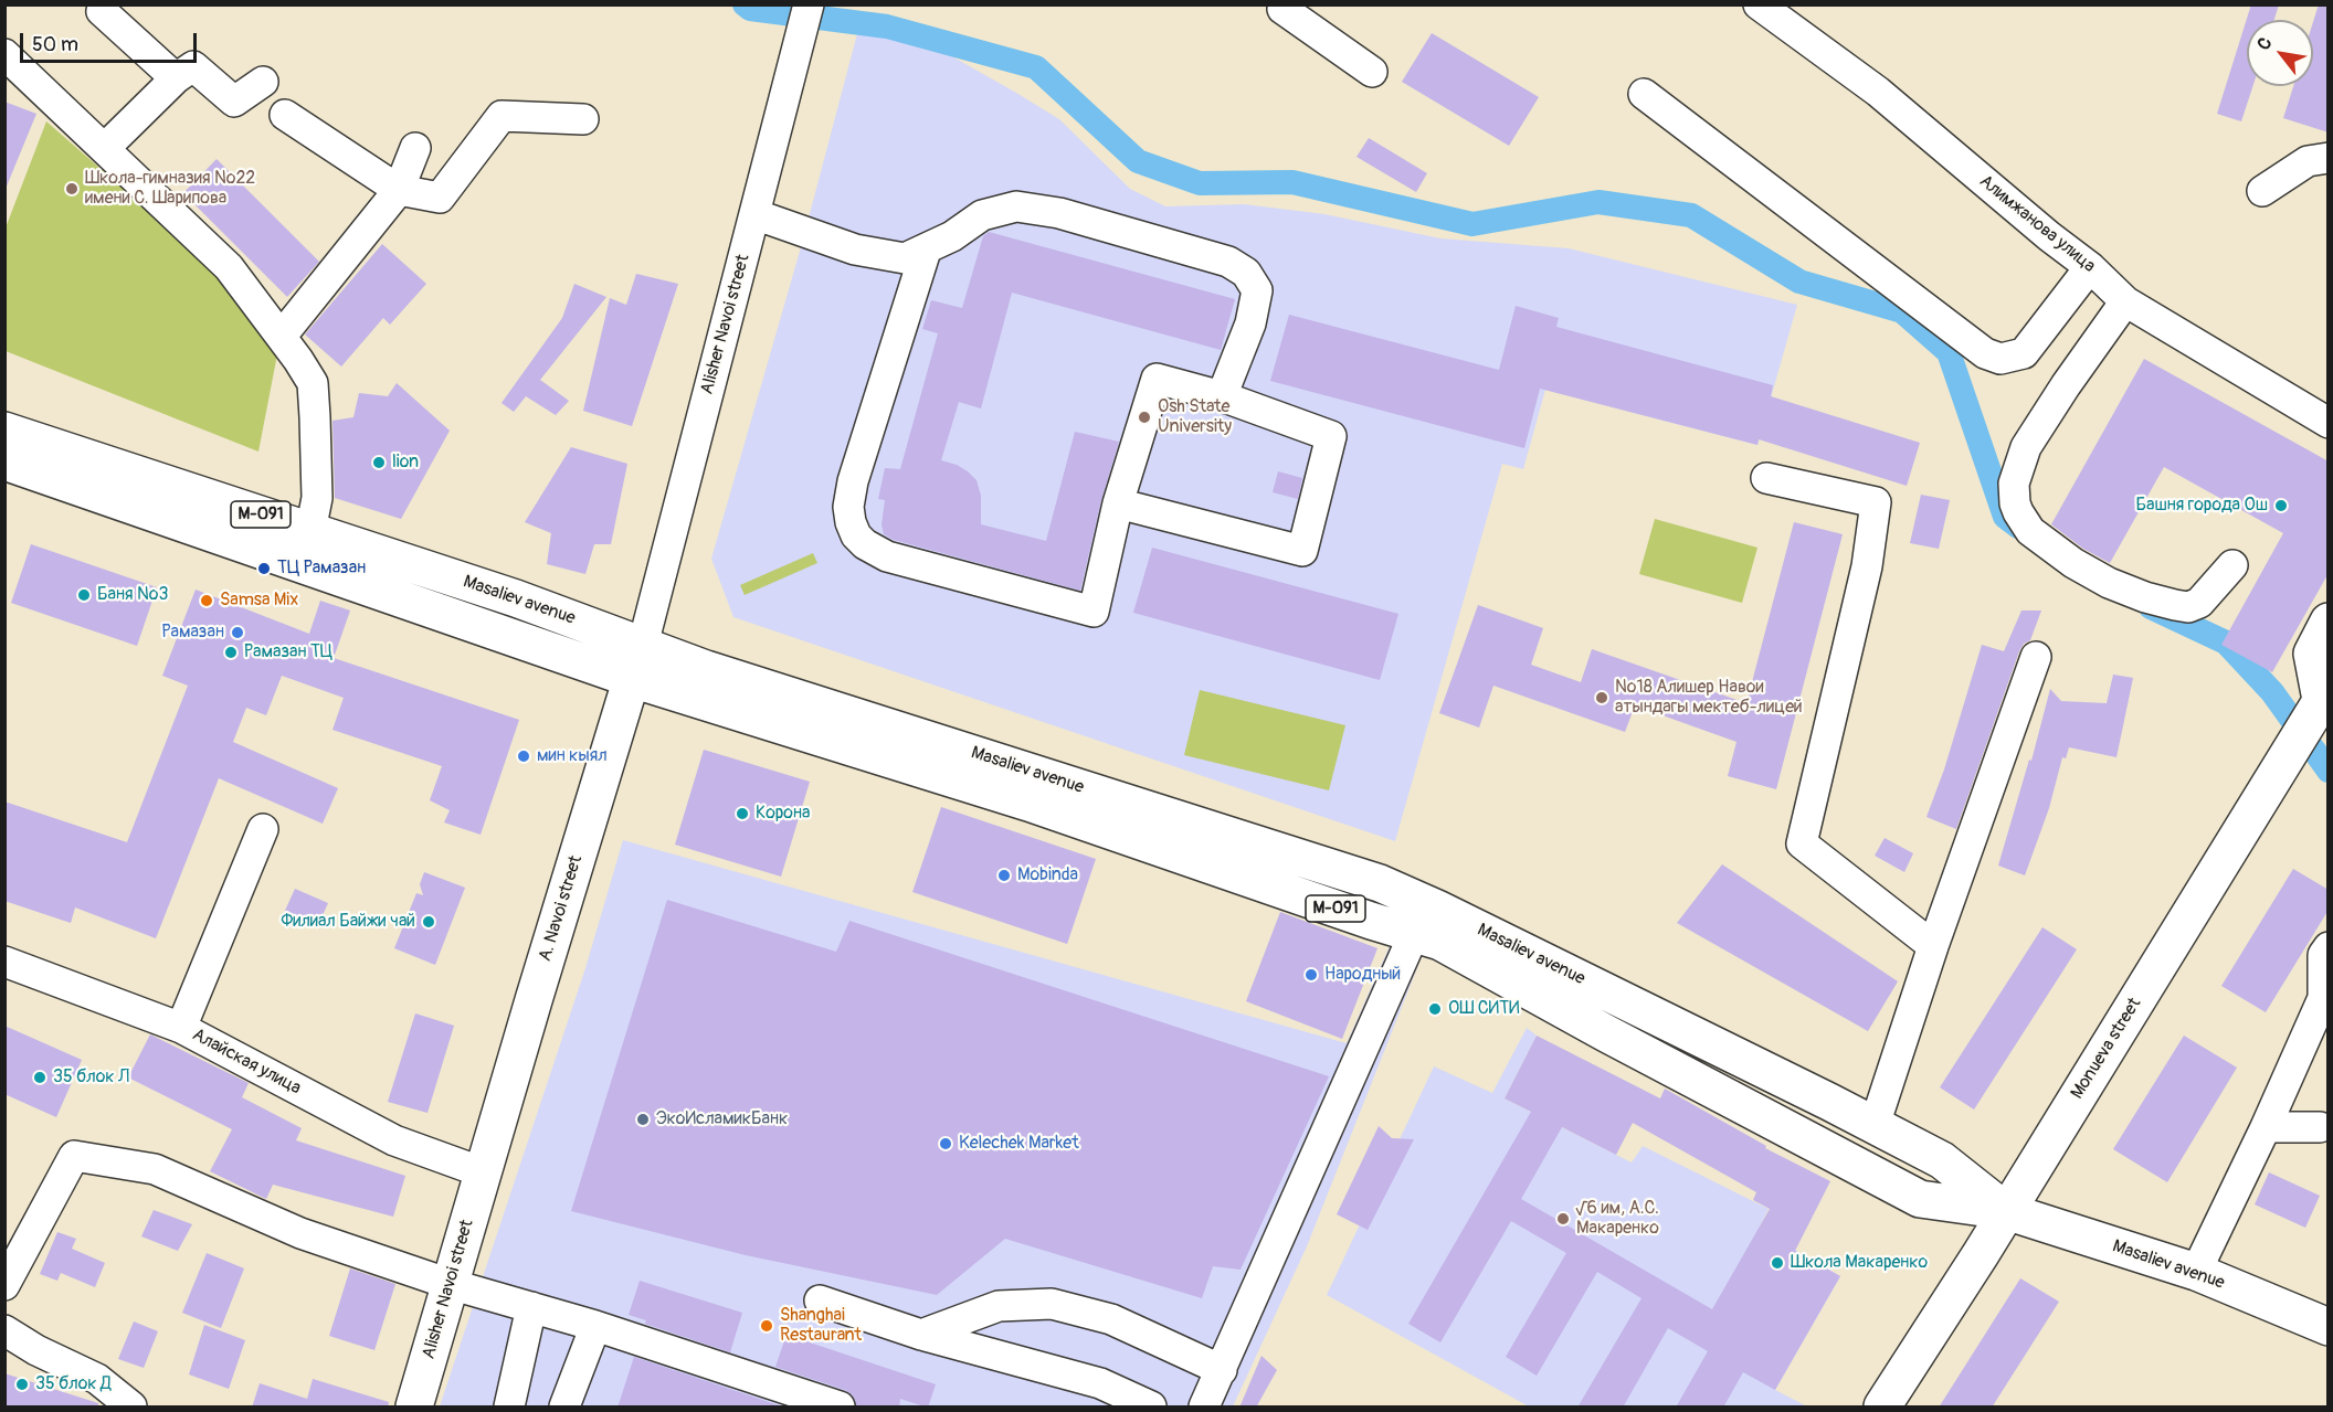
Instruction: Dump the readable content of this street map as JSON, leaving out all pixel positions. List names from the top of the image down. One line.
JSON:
{"streets":{"main road":["Alisher Navoi street","М-091","Masaliev avenue","A. Navoi street","Monueva street"],"street":["Алимжанова улица","Алайская улица"]},"crossings":[["Alisher Navoi street","Masaliev avenue"],["Alisher Navoi street","A. Navoi street"],["Alisher Navoi street","Алайская улица"],["Masaliev avenue","A. Navoi street"],["Masaliev avenue","Monueva street"],["A. Navoi street","Алайская улица"]],"places":["Школа-гимназия №22 имени С. Шарипова","Osh State University","lion","Башня города Ош","ТЦ Рамазан","Баня №3","Samsa Mix","Рамазан","Рамазан ТЦ","№18 Алишер Навои атындагы мектеб-лицей","мин кыял","Корона","Mobinda","Филиал Байжи чай","Народный","ОШ СИТИ","35 блок Л","ЭкоИсламикБанк","Kelechek Market","√6 им, А.С. Макаренко","Школа Макаренко","Shanghai Restaurant","35 блок Д"],"scale_bar":"50 m","north":"top left"}
